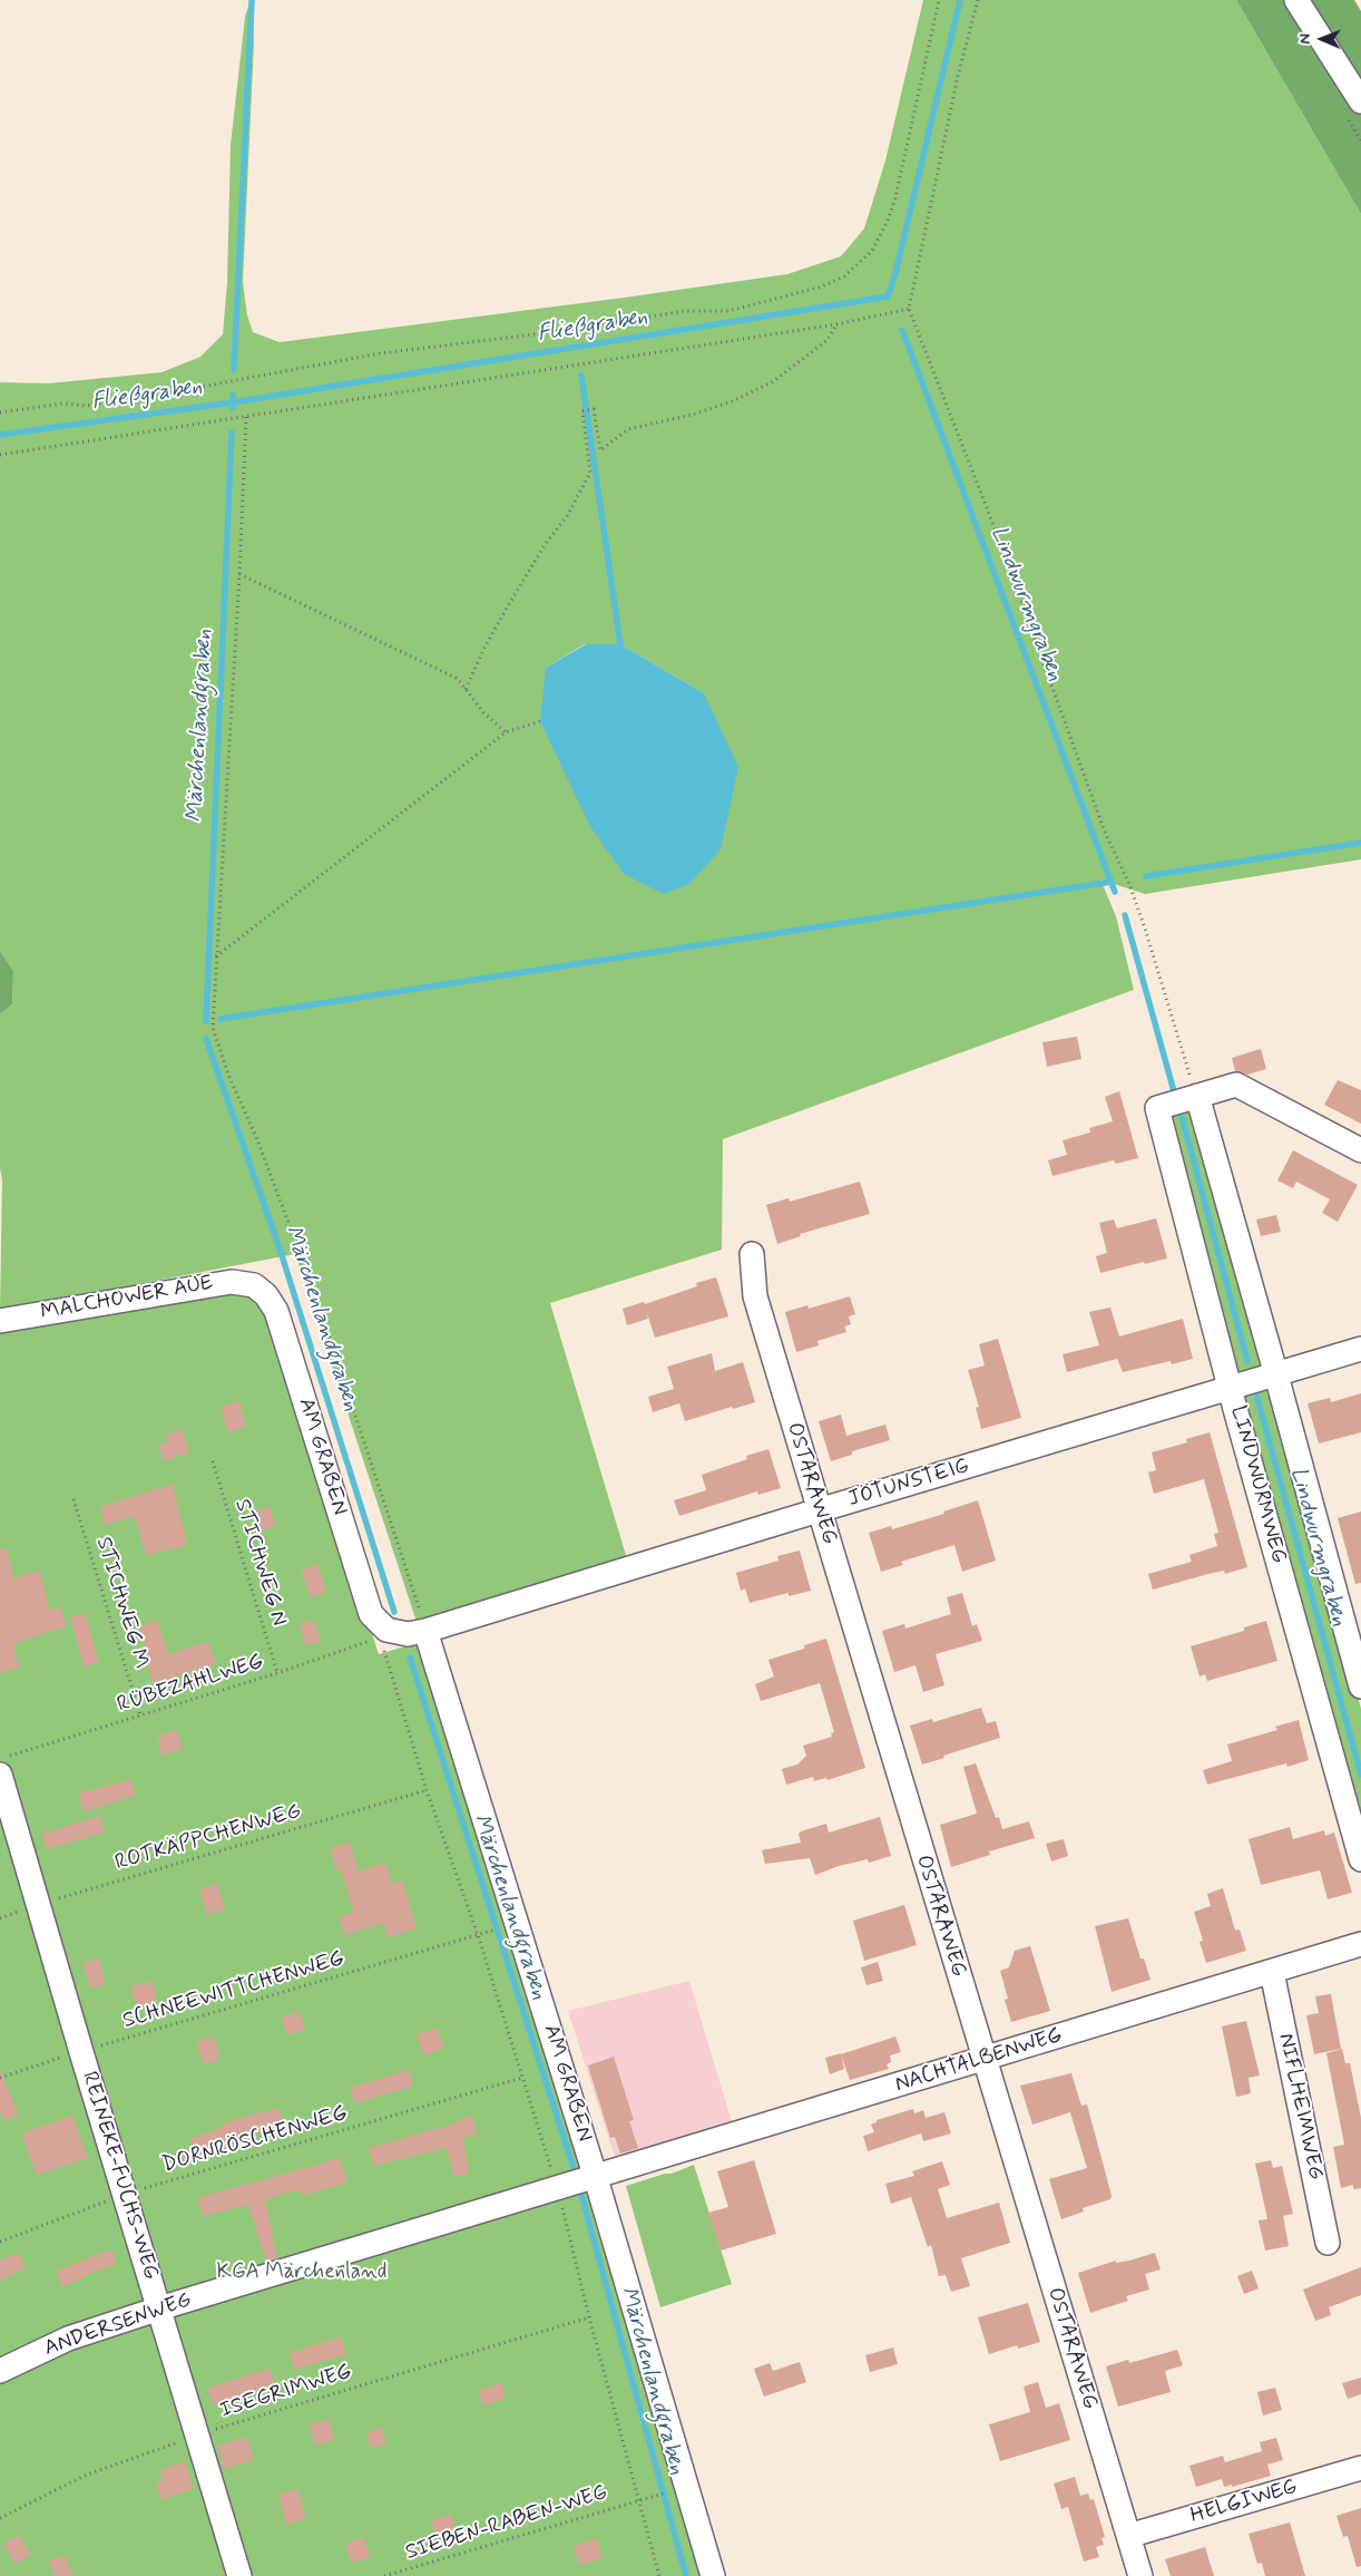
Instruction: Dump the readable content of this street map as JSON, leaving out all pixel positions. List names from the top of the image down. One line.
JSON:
{"streets":{"street":["MALCHOWER AUE","AM GRABEN","OSTARAWEG","JÖTUNSTEIG","LINDWURMWEG","NACHTALBENWEG","NIFLHEIMWEG","REINEKE-FUCHS-WEG","ANDERSENWEG","HELGIWEG"],"path":["STICHWEG N","STICHWEG M","RÜBEZAHLWEG","ROTKÄPPCHENWEG","SCHNEEWITTCHENWEG","DORNRÖSCHENWEG","ISEGRIMWEG","SIEBEN-RABEN-WEG"]},"crossings":[["MALCHOWER AUE","AM GRABEN"],["AM GRABEN","JÖTUNSTEIG"],["AM GRABEN","RÜBEZAHLWEG"],["AM GRABEN","ROTKÄPPCHENWEG"],["AM GRABEN","SCHNEEWITTCHENWEG"],["AM GRABEN","NACHTALBENWEG"],["AM GRABEN","DORNRÖSCHENWEG"],["AM GRABEN","ANDERSENWEG"],["AM GRABEN","ISEGRIMWEG"],["AM GRABEN","SIEBEN-RABEN-WEG"],["OSTARAWEG","JÖTUNSTEIG"],["OSTARAWEG","NACHTALBENWEG"],["OSTARAWEG","HELGIWEG"],["JÖTUNSTEIG","LINDWURMWEG"],["STICHWEG N","RÜBEZAHLWEG"],["STICHWEG M","RÜBEZAHLWEG"],["ROTKÄPPCHENWEG","REINEKE-FUCHS-WEG"],["SCHNEEWITTCHENWEG","REINEKE-FUCHS-WEG"],["NACHTALBENWEG","NIFLHEIMWEG"],["NACHTALBENWEG","ANDERSENWEG"],["DORNRÖSCHENWEG","REINEKE-FUCHS-WEG"],["REINEKE-FUCHS-WEG","ANDERSENWEG"],["REINEKE-FUCHS-WEG","ISEGRIMWEG"]],"water":["Fließgraben","Lindwurmgraben","Märchenlandgraben"],"parks":["KGA Märchenland"],"north":"left"}
